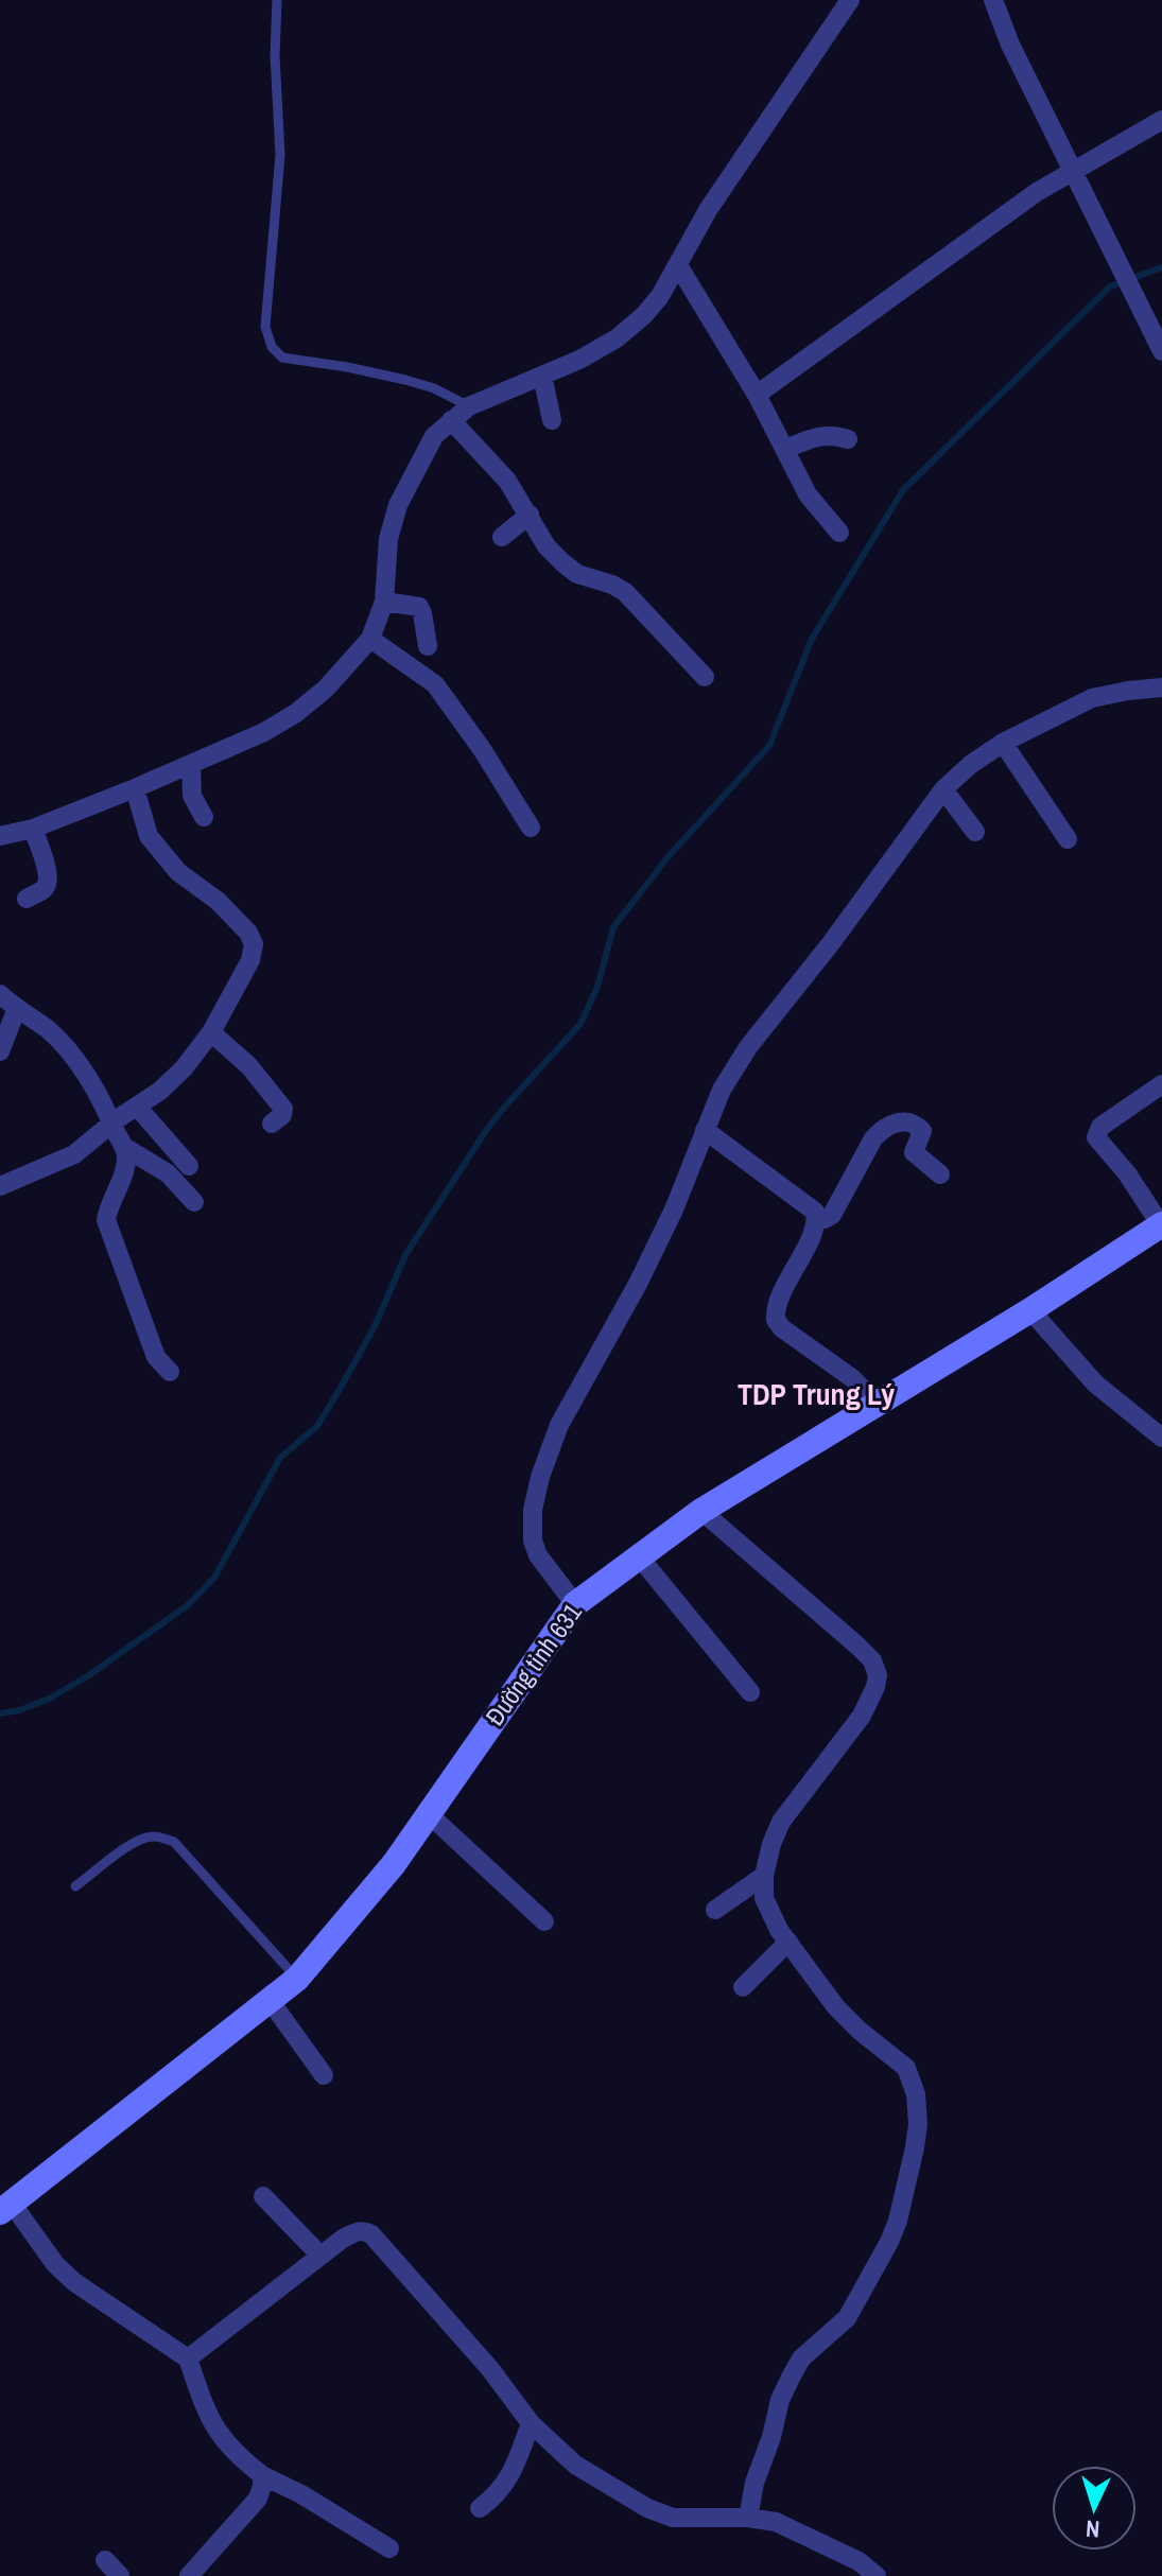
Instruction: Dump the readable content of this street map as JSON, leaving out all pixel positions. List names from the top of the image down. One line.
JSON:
{"streets":{"main road":["Đường tỉnh 631"]},"districts":["TDP Trung Lý"],"north":"bottom"}
